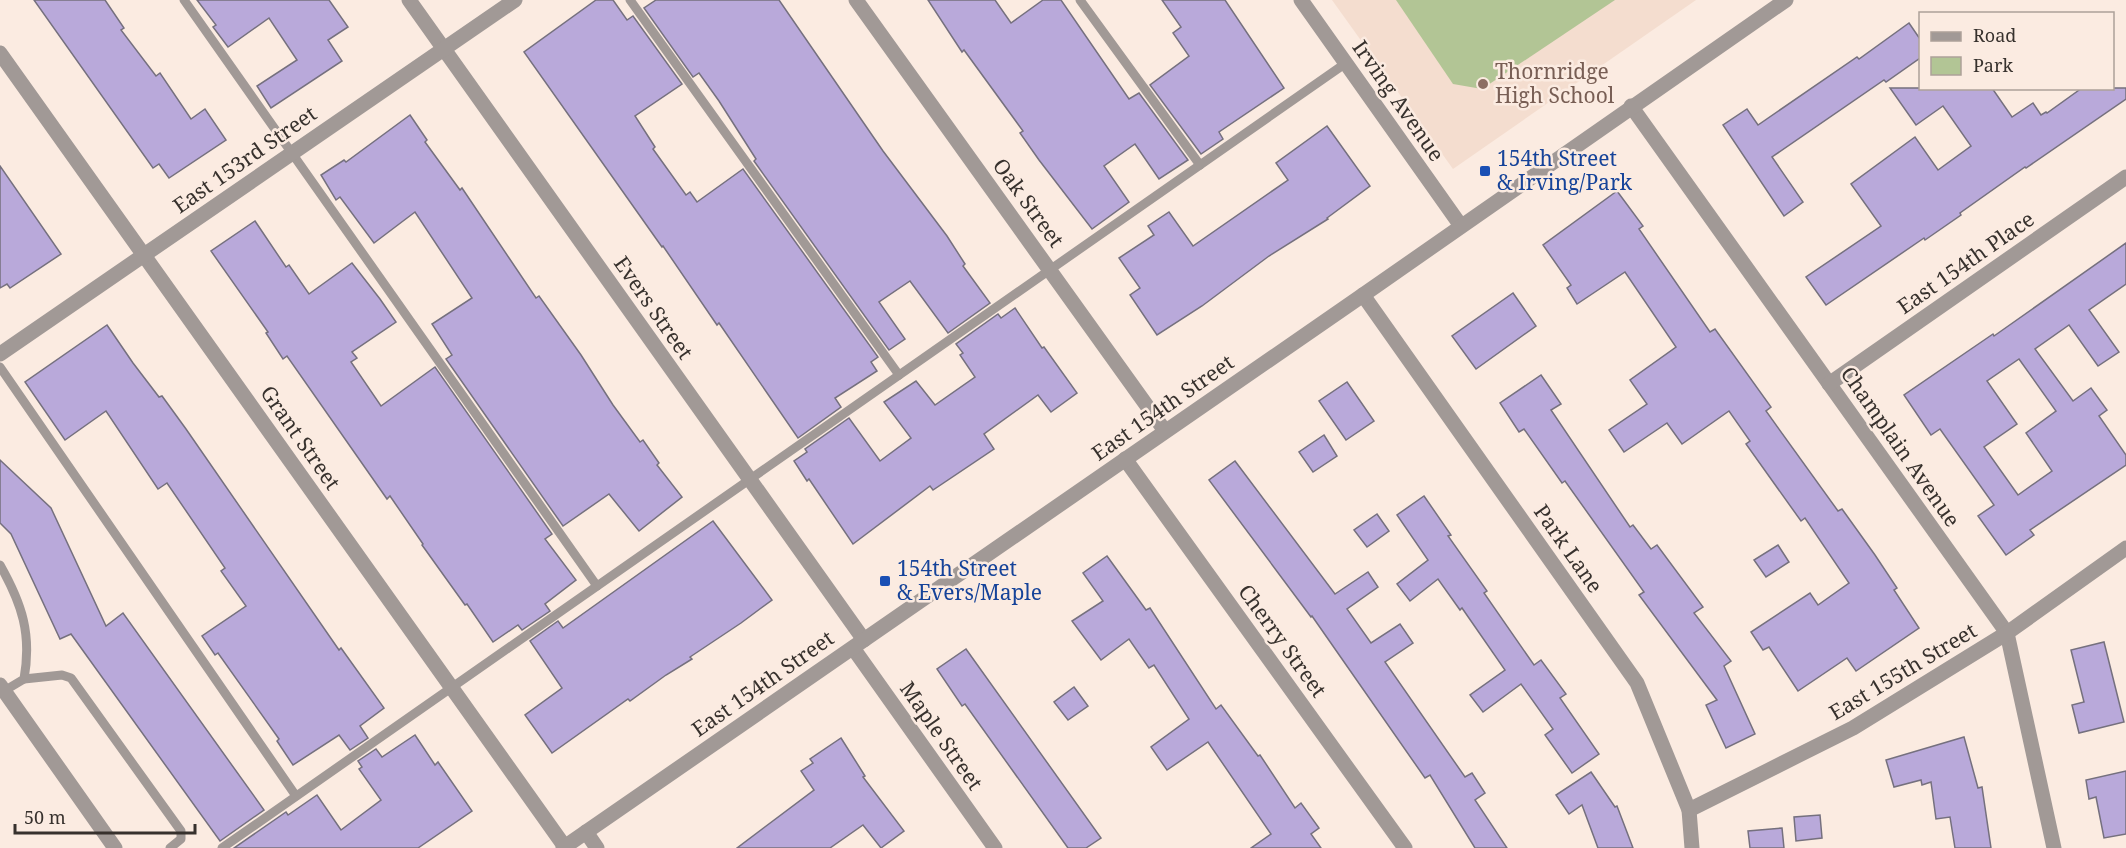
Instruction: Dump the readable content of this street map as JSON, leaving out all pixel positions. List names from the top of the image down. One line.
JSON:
{"streets":{"street":["Irving Avenue","East 153rd Street","Oak Street","East 154th Place","Evers Street","East 154th Street","Grant Street","Champlain Avenue","Park Lane","Cherry Street","East 155th Street","Maple Street"]},"crossings":[["Irving Avenue","East 154th Street"],["East 153rd Street","Evers Street"],["East 153rd Street","Grant Street"],["Oak Street","East 154th Street"],["East 154th Place","Champlain Avenue"],["Evers Street","East 154th Street"],["Evers Street","Maple Street"],["East 154th Street","Grant Street"],["East 154th Street","Champlain Avenue"],["East 154th Street","Park Lane"],["East 154th Street","Cherry Street"],["East 154th Street","Maple Street"],["Champlain Avenue","East 155th Street"],["Park Lane","East 155th Street"]],"places":{"other":["Thornridge High School"],"transit":["154th Street & Irving/Park","154th Street & Evers/Maple"]},"legend":["Road","Park"],"scale_bar":"50 m"}
